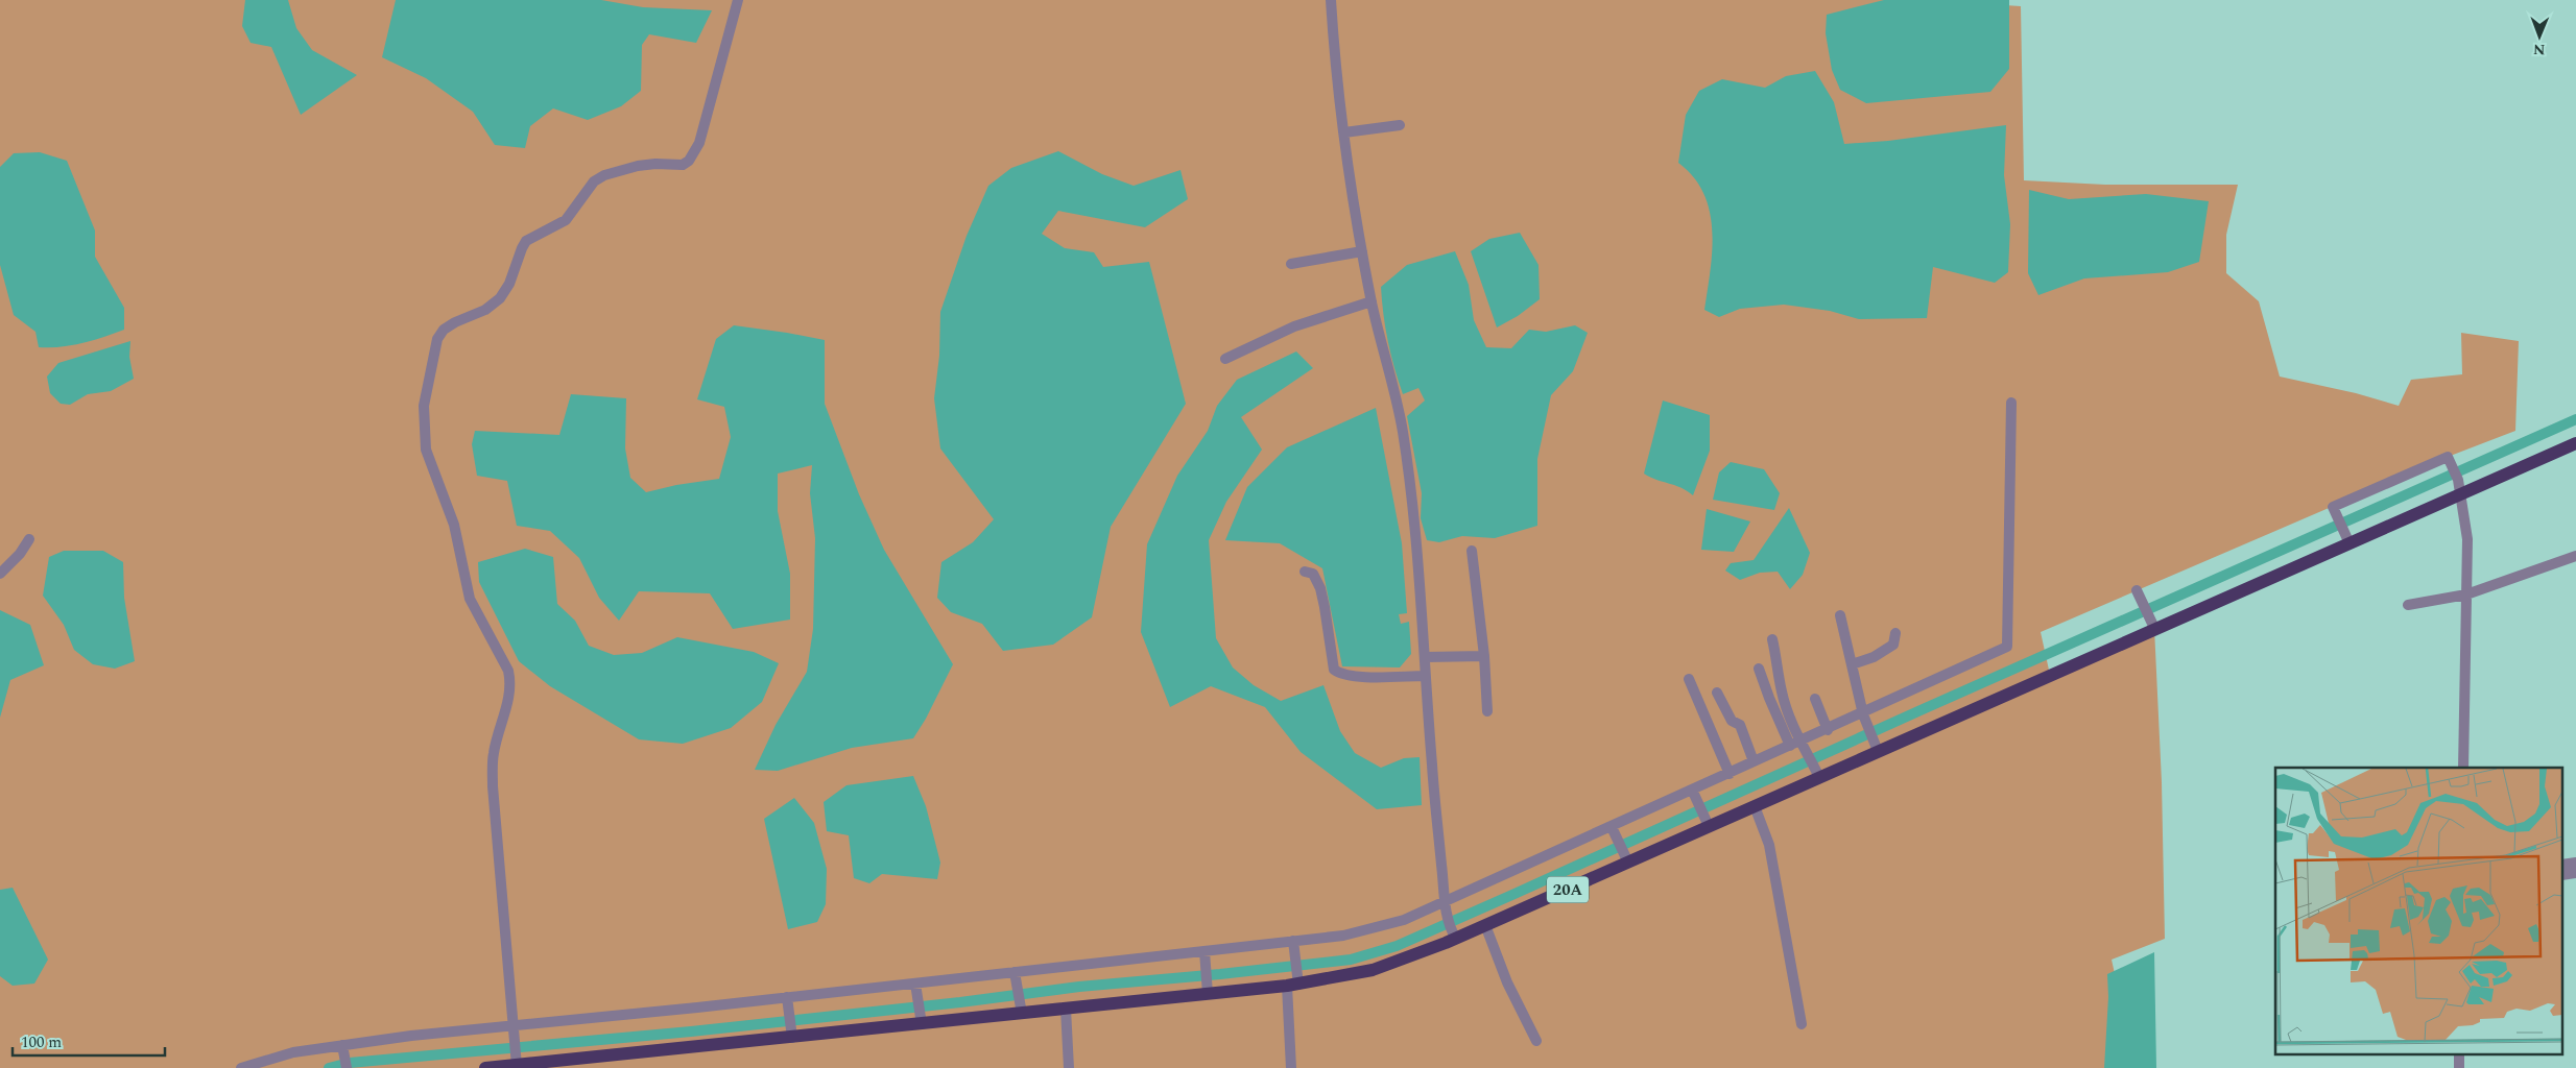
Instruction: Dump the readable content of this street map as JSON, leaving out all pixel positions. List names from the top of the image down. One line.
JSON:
{"streets":{"main road":["20A"]},"scale_bar":"100 m","north":"bottom"}
